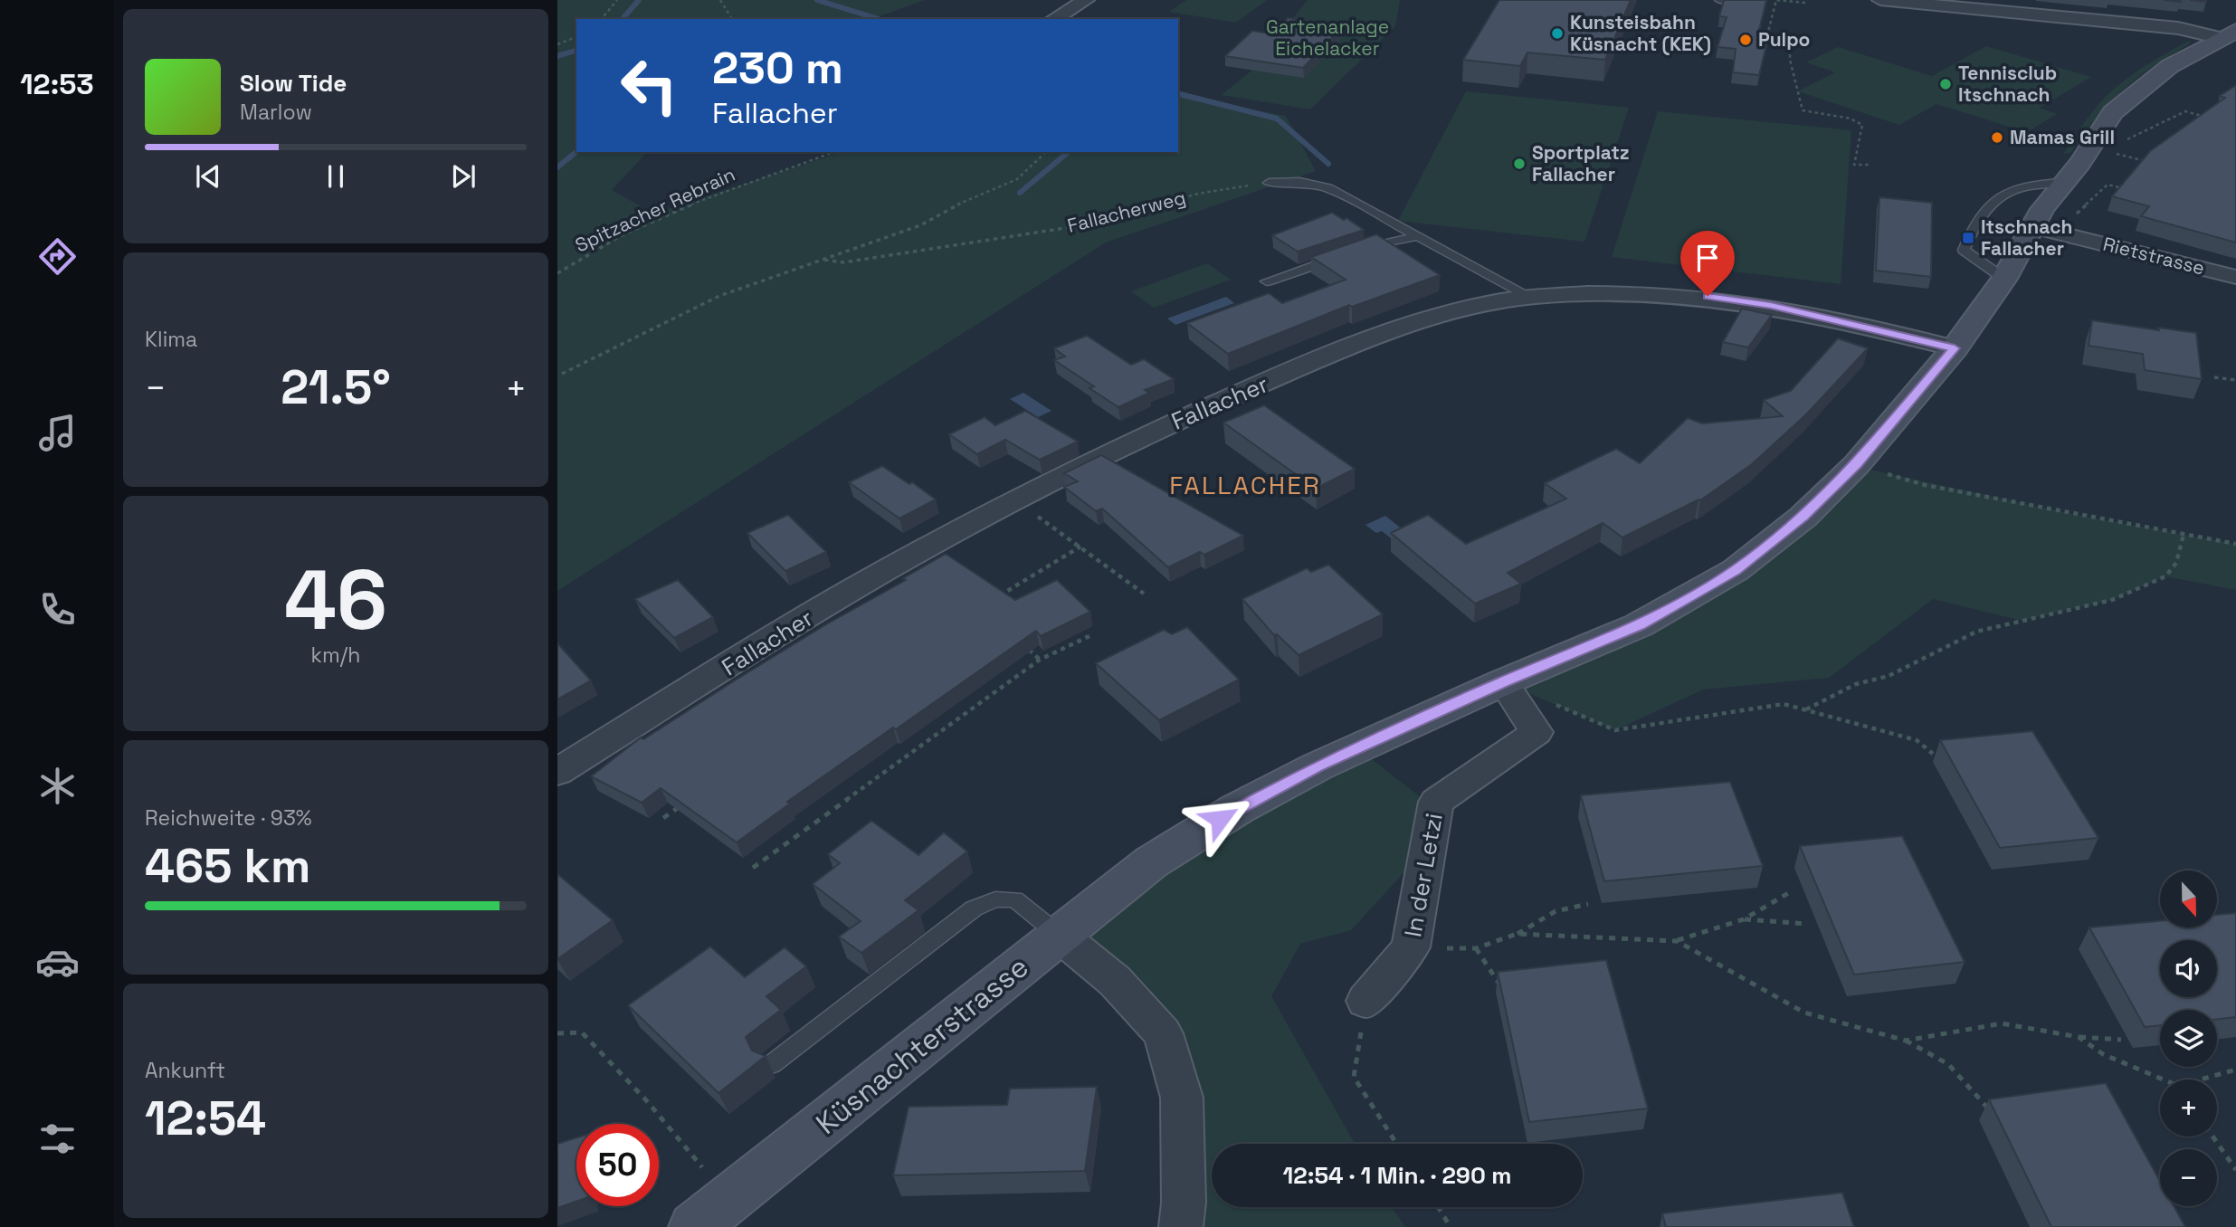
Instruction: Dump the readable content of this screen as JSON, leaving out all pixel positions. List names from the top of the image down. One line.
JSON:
{"streets":{"main road":["Küsnachterstrasse"],"street":["Rietstrasse","Fallacher","In der Letzi"],"path":["Spitzacher Rebrain","Fallacherweg"]},"crossings":[["Rietstrasse","Küsnachterstrasse"],["Fallacher","Küsnachterstrasse"],["In der Letzi","Küsnachterstrasse"]],"districts":["FALLACHER"],"parks":["Gartenanlage Eichelacker"],"places":{"other":["Kunsteisbahn Küsnacht (KEK)","Pulpo","Tennisclub Itschnach","Mamas Grill","Sportplatz Fallacher"],"transit":["Itschnach Fallacher"]},"north":"bottom","page":{"tabs":"12:53","turn":["230 m","Fallacher"],"song":["Slow Tide","Marlow"],"tile":["Klima",["46","km/h"],["Reichweite · 93%","465 km"],["Ankunft","12:54"]],"heat":["−","21.5°","+"],"map_buttons":["+","−"],"limit":"50","trip":"12:54 · 1 Min. · 290 m"}}
